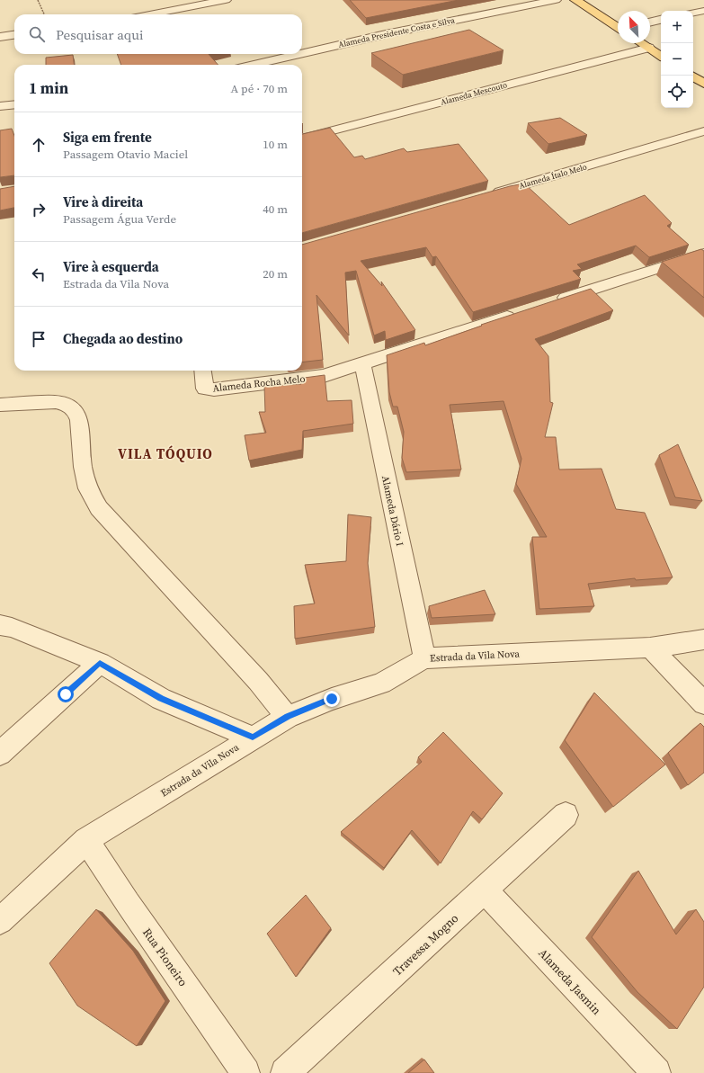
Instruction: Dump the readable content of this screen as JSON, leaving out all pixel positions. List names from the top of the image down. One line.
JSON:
{"streets":{"street":["Alameda Presidente Costa e Silva","Alameda Mescouto","Alameda Ítalo Melo","Alameda Rocha Melo","Alameda Dário I","Estrada da Vila Nova","Travessa Mogno","Rua Pioneiro","Alameda Jasmin"]},"crossings":[["Alameda Rocha Melo","Alameda Dário I"],["Alameda Dário I","Estrada da Vila Nova"],["Estrada da Vila Nova","Rua Pioneiro"],["Travessa Mogno","Alameda Jasmin"]],"districts":["VILA TÓQUIO"],"north":"top left","page":{"map_buttons":["+","−"],"search":"Pesquisar aqui","heading":["1 min","A pé · 70 m"],"list":[["Siga em frente","Passagem Otavio Maciel","10 m"],["Vire à direita","Passagem Água Verde","40 m"],["Vire à esquerda","Estrada da Vila Nova","20 m"],"Chegada ao destino"]}}
